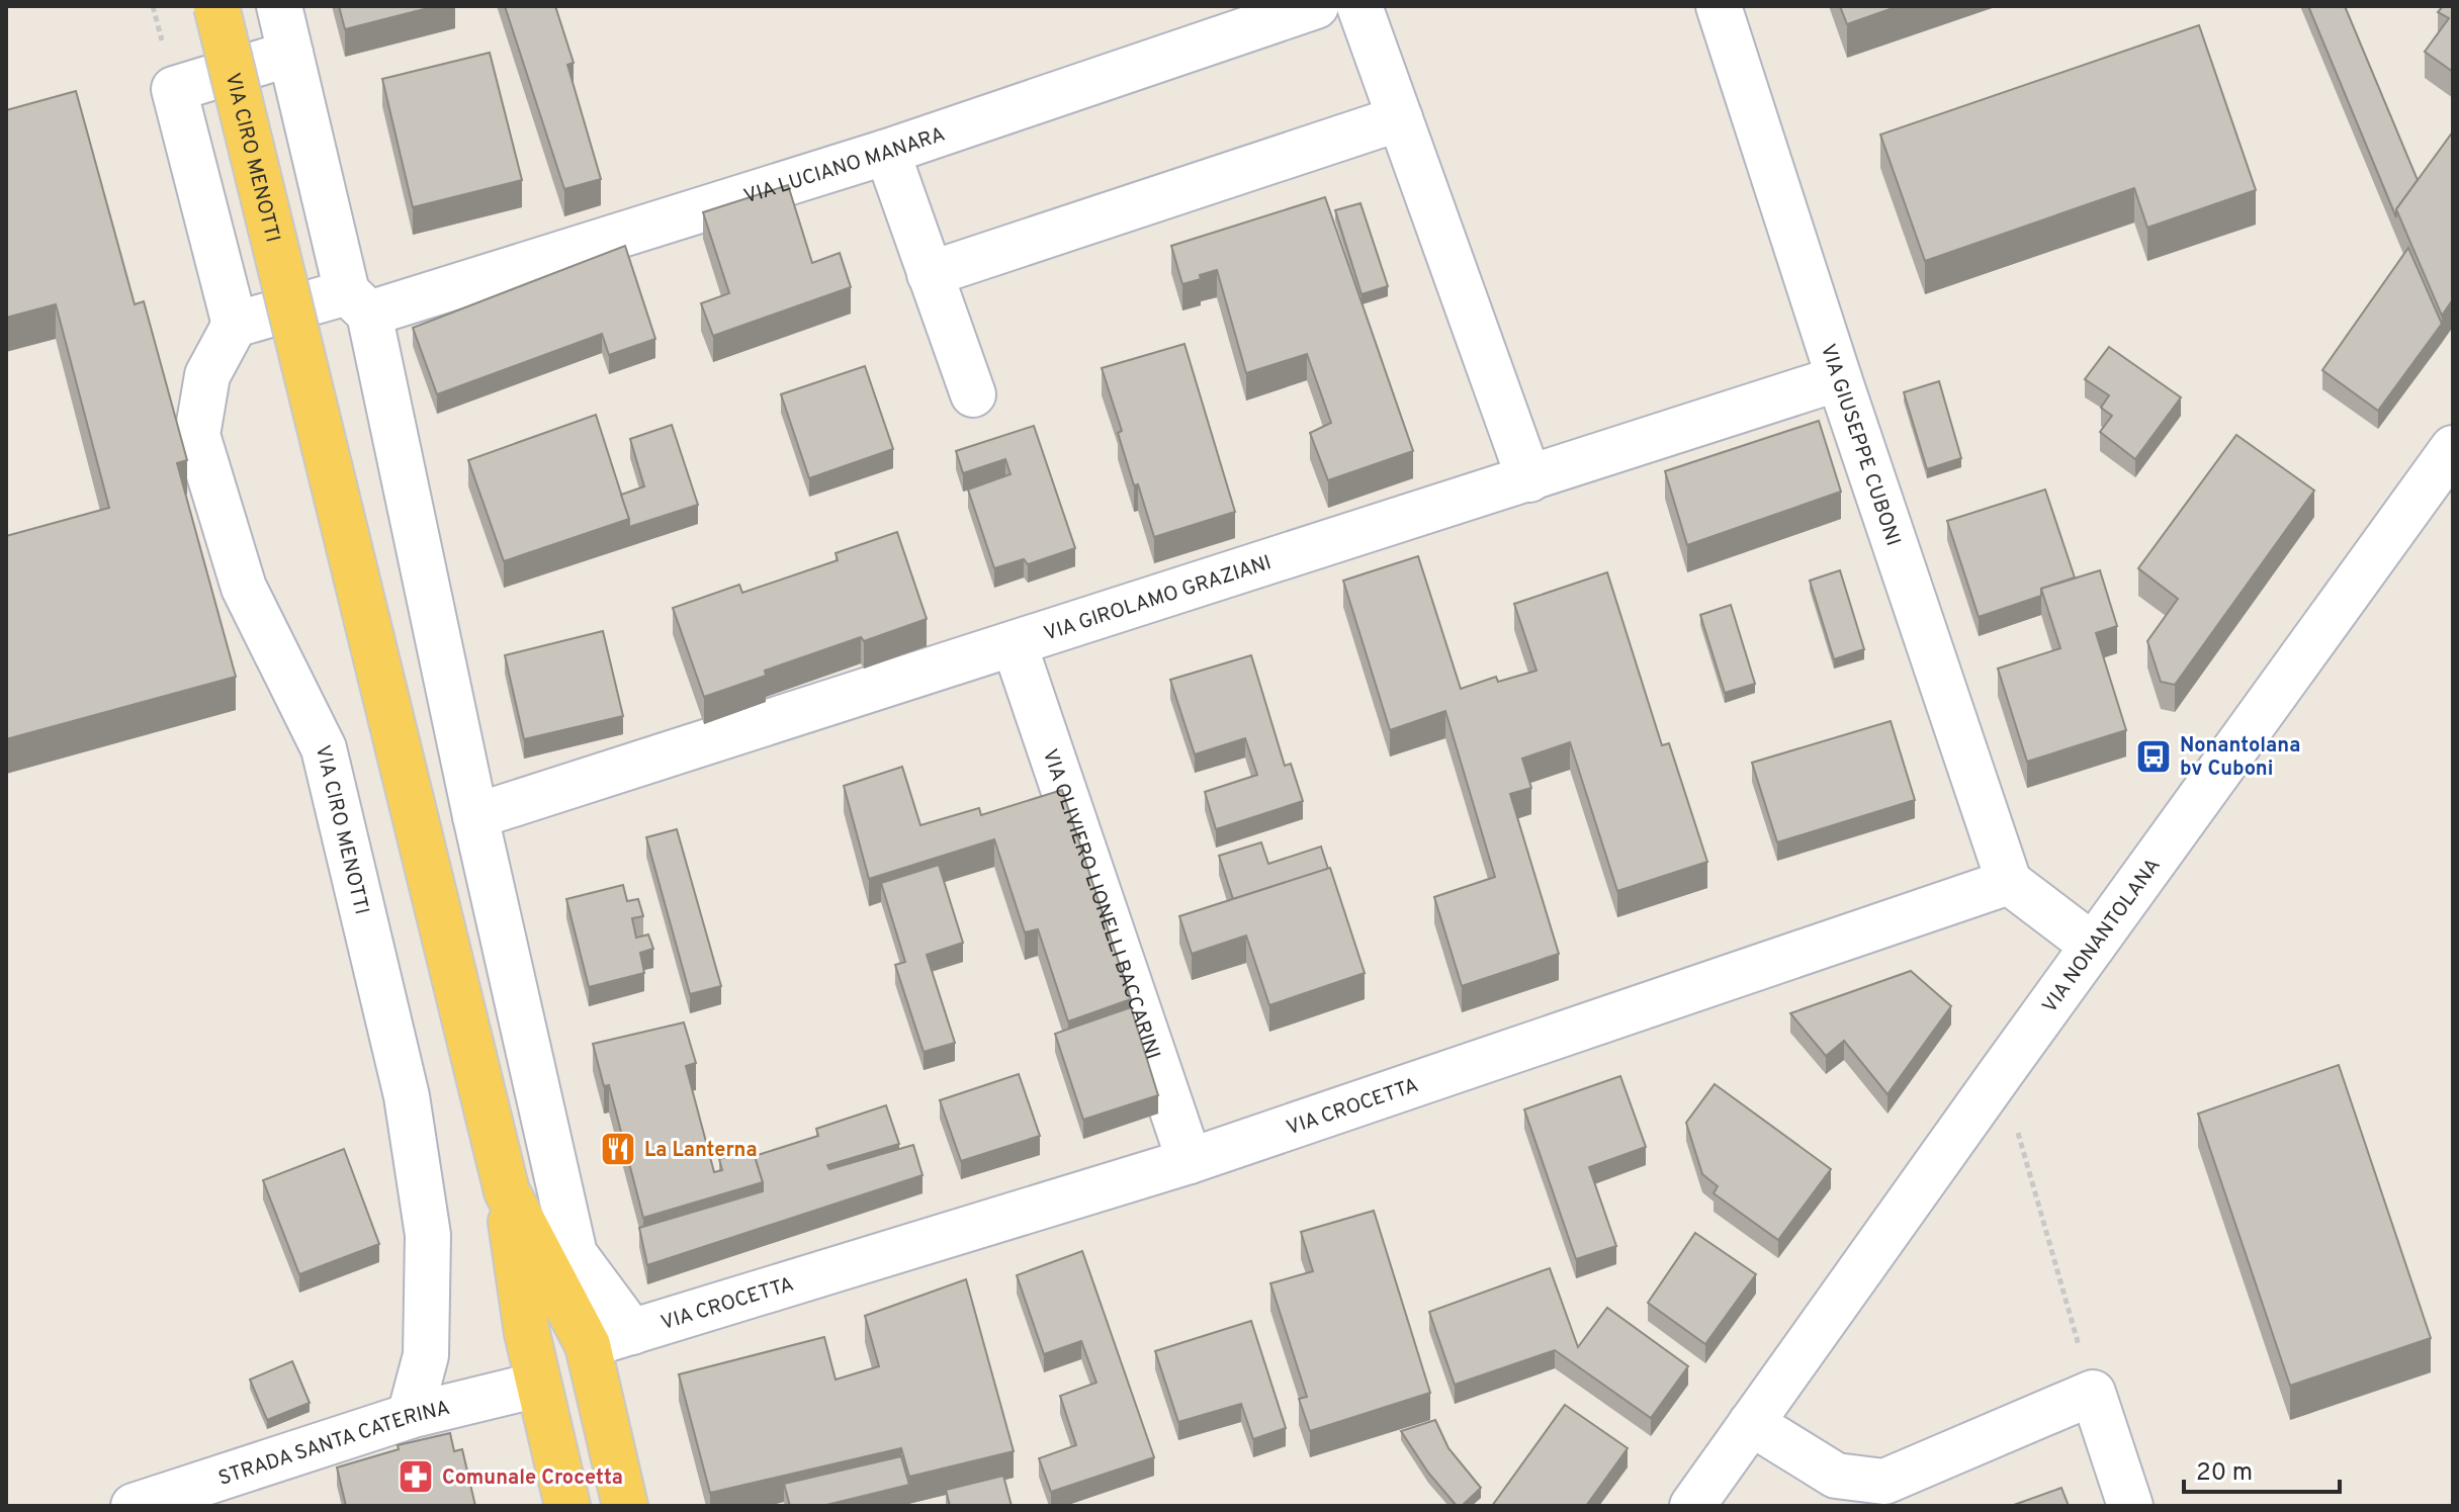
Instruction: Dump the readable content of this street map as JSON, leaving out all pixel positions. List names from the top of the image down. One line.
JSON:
{"streets":{"main road":["VIA CIRO MENOTTI"],"street":["VIA LUCIANO MANARA","VIA GIUSEPPE CUBONI","VIA GIROLAMO GRAZIANI","VIA OLIVIERO LIONELLI BACCARINI","VIA NONANTOLANA","VIA CROCETTA","STRADA SANTA CATERINA"]},"crossings":[["VIA CIRO MENOTTI","VIA CROCETTA"],["VIA CIRO MENOTTI","STRADA SANTA CATERINA"],["VIA GIUSEPPE CUBONI","VIA GIROLAMO GRAZIANI"],["VIA GIUSEPPE CUBONI","VIA CROCETTA"],["VIA GIROLAMO GRAZIANI","VIA OLIVIERO LIONELLI BACCARINI"],["VIA OLIVIERO LIONELLI BACCARINI","VIA CROCETTA"]],"places":{"bus stop":["Nonantolana bv Cuboni"],"restaurant":["La Lanterna"],"pharmacy":["Comunale Crocetta"]},"scale_bar":"20 m"}
